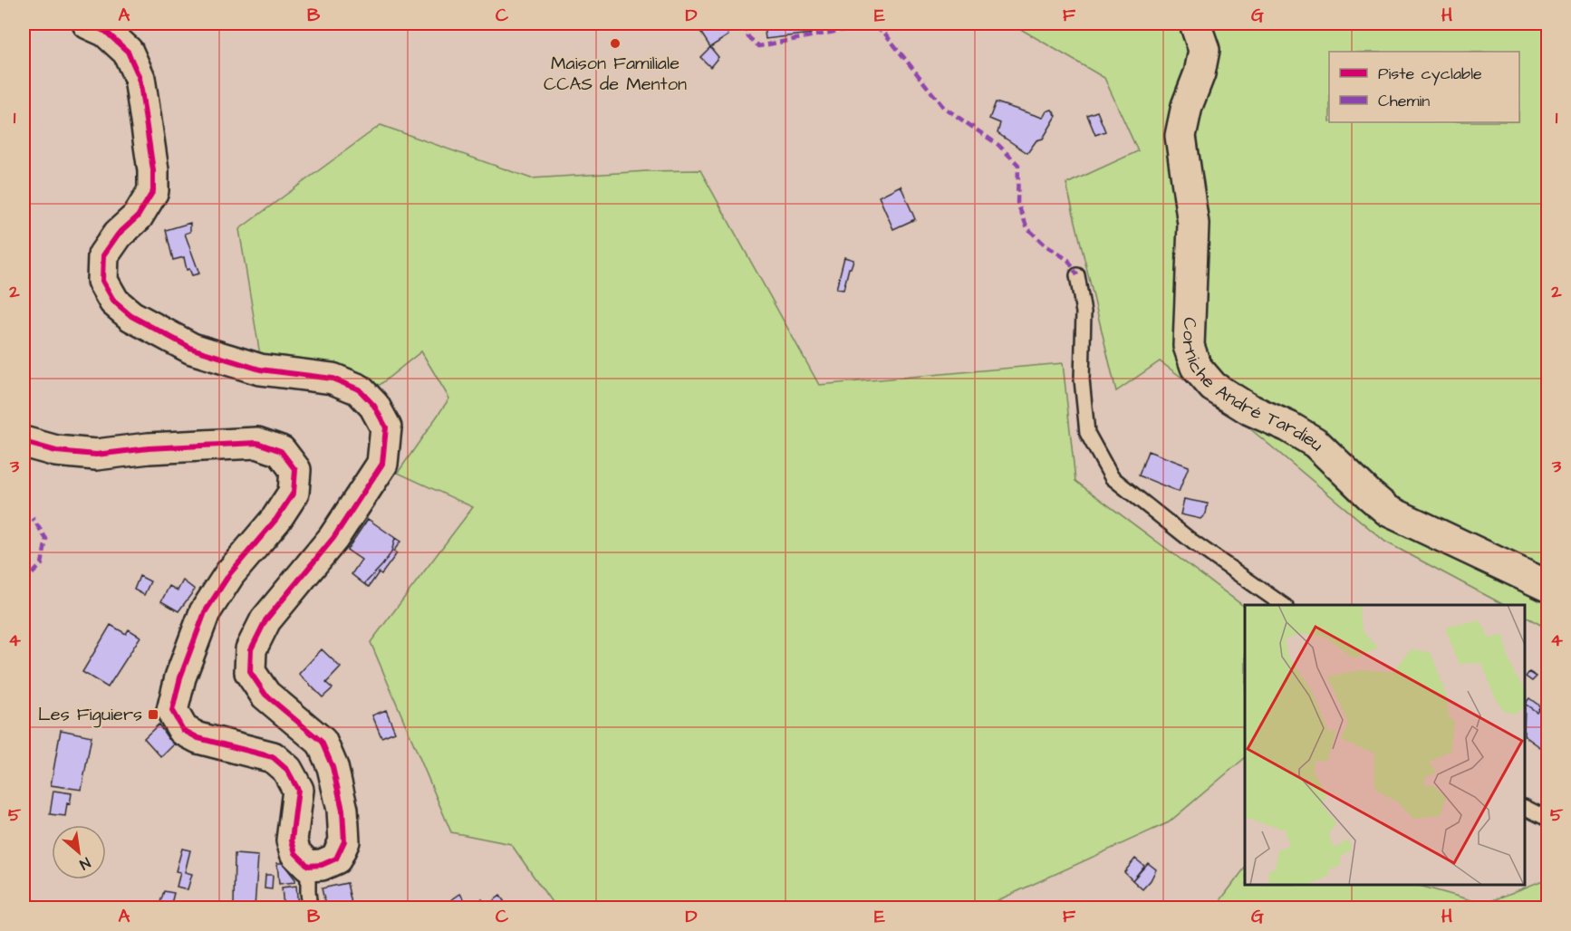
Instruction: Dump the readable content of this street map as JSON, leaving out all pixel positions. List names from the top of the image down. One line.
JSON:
{"streets":{"street":["Corniche André Tardieu"]},"places":{"other":["Maison Familiale CCAS de Menton"],"transit":["Les Figuiers"]},"legend":["Piste cyclable","Chemin"],"north":"bottom right","grid":{"columns":["A","B","C","D","E","F","G","H"],"rows":["1","2","3","4","5"]}}
